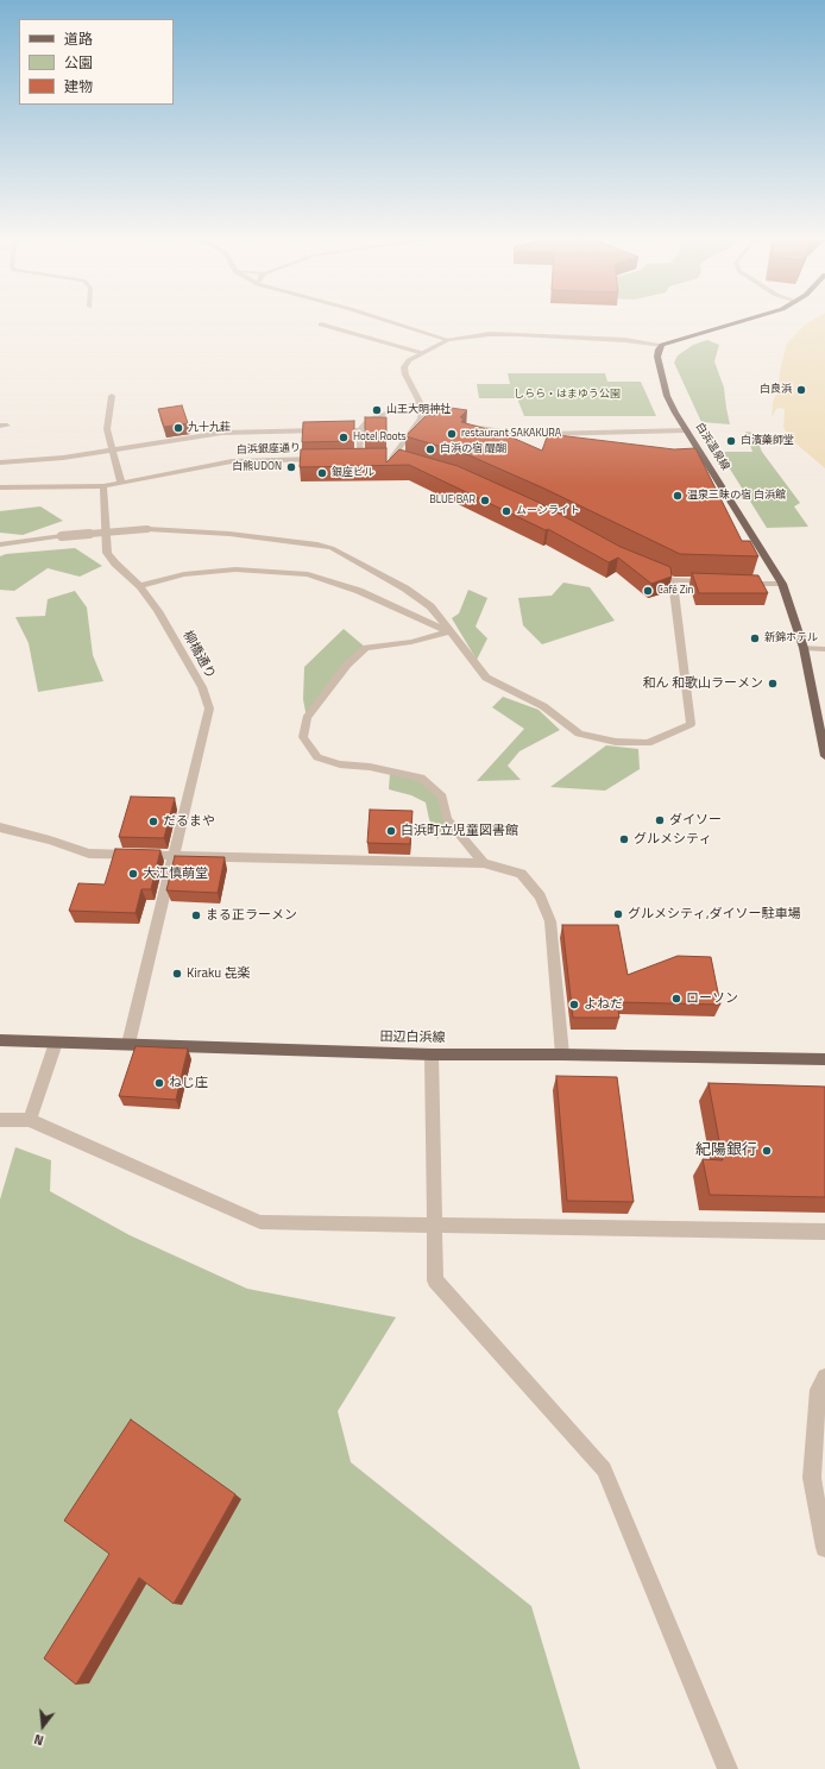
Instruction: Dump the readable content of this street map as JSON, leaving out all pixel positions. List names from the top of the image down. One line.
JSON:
{"streets":{"main road":["白浜温泉線","田辺白浜線"],"street":["白浜銀座通り","柳橋通り"]},"crossings":[["白浜銀座通り","柳橋通り"],["柳橋通り","田辺白浜線"]],"parks":["しらら・はまゆう公園"],"places":["白良浜","山王大明神社","九十九莊","restaurant SAKAKURA","Hotel Roots","白濱藥師堂","白浜の宿 醍醐","白熊UDON","銀座ビル","温泉三昧の宿 白浜館","BLUE BAR","ムーンライト","Café Zin","新錦ホテル","和ん 和歌山ラーメン","ダイソー","だるまや","白浜町立児童図書館","グルメシティ","大江慎萌堂","グルメシティ,ダイソー駐車場","まる正ラーメン","Kiraku 㐂楽","ローソン","よねだ","ねじ庄","紀陽銀行"],"legend":["道路","公園","建物"],"north":"bottom"}
